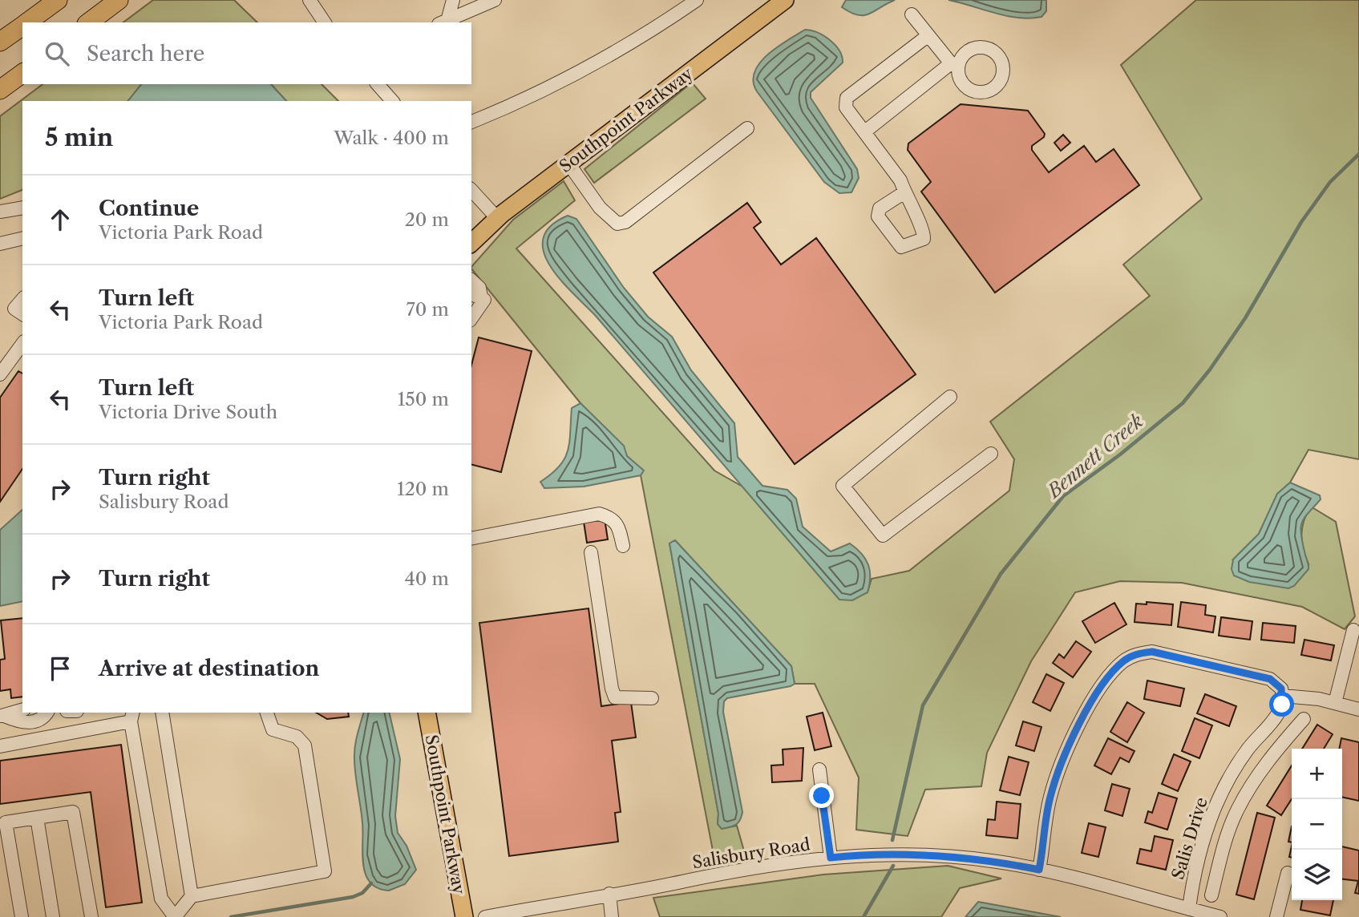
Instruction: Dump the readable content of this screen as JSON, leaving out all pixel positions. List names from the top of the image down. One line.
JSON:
{"streets":{"main road":["Southpoint Parkway"],"street":["Salis Drive","Salisbury Road"]},"crossings":[["Salis Drive","Salisbury Road"]],"water":["Bennett Creek"],"page":{"search":"Search here","heading":["5 min","Walk · 400 m"],"list":[["Continue","Victoria Park Road","20 m"],["Turn left","Victoria Park Road","70 m"],["Turn left","Victoria Drive South","150 m"],["Turn right","Salisbury Road","120 m"],["Turn right","40 m"],"Arrive at destination"],"map_buttons":["+","−"]}}
